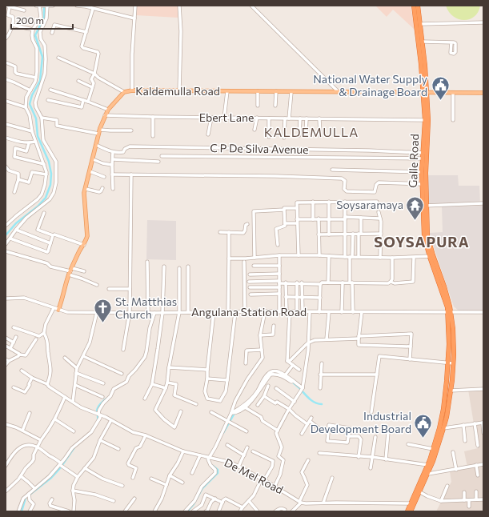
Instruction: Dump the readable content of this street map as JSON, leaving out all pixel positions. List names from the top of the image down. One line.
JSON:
{"streets":{"highway":["Galle Road"],"main road":["Kaldemulla Road"],"street":["Ebert Lane","C P De Silva Avenue","Angulana Station Road","De Mel Road"]},"crossings":[["Kaldemulla Road","Ebert Lane"],["Kaldemulla Road","Galle Road"],["Kaldemulla Road","Angulana Station Road"],["Ebert Lane","Galle Road"],["C P De Silva Avenue","Galle Road"],["Galle Road","Angulana Station Road"]],"districts":["KALDEMULLA","SOYSAPURA"],"places":{"public building":["National Water Supply & Drainage Board","Industrial Development Board"],"temple":["Soysaramaya"],"church":["St. Matthias Church"]},"scale_bar":"200 m"}
